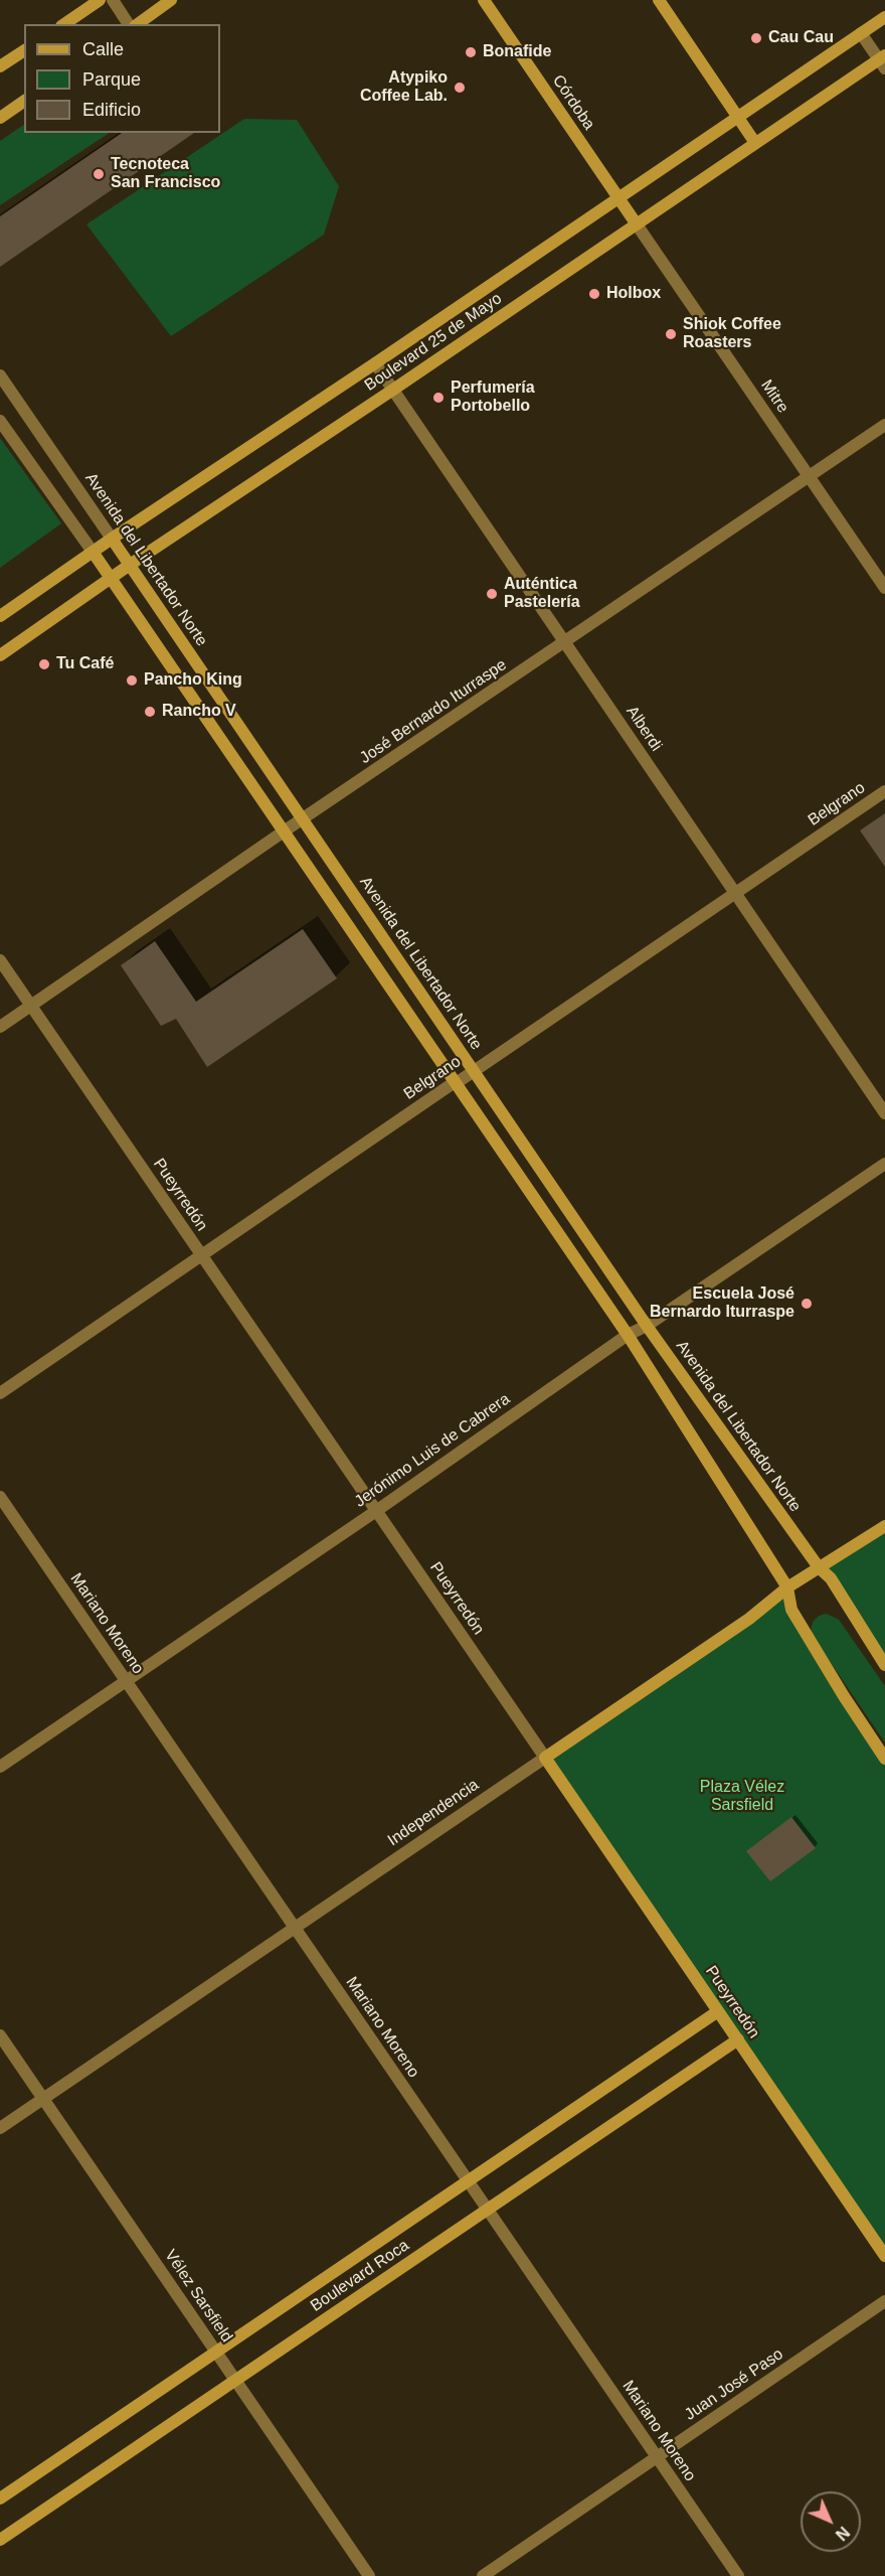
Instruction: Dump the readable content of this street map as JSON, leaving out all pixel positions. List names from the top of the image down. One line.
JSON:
{"streets":{"main road":["Córdoba","Boulevard 25 de Mayo","Avenida del Libertador Norte","Pueyrredón","Independencia","Boulevard Roca"],"street":["Mitre","José Bernardo Iturraspe","Alberdi","Belgrano","Jerónimo Luis de Cabrera","Mariano Moreno","Vélez Sarsfield","Juan José Paso"]},"crossings":[["Córdoba","Boulevard 25 de Mayo"],["Córdoba","Mitre"],["Boulevard 25 de Mayo","Mitre"],["Boulevard 25 de Mayo","Avenida del Libertador Norte"],["Boulevard 25 de Mayo","Alberdi"],["Mitre","José Bernardo Iturraspe"],["Avenida del Libertador Norte","José Bernardo Iturraspe"],["Avenida del Libertador Norte","Belgrano"],["Avenida del Libertador Norte","Jerónimo Luis de Cabrera"],["Avenida del Libertador Norte","Independencia"],["José Bernardo Iturraspe","Alberdi"],["José Bernardo Iturraspe","Pueyrredón"],["Alberdi","Belgrano"],["Belgrano","Pueyrredón"],["Pueyrredón","Jerónimo Luis de Cabrera"],["Pueyrredón","Independencia"],["Pueyrredón","Boulevard Roca"],["Jerónimo Luis de Cabrera","Mariano Moreno"],["Mariano Moreno","Independencia"],["Mariano Moreno","Boulevard Roca"],["Mariano Moreno","Juan José Paso"],["Independencia","Vélez Sarsfield"],["Boulevard Roca","Vélez Sarsfield"]],"parks":["Plaza Vélez Sarsfield"],"places":["Cau Cau","Bonafide","Atypiko Coffee Lab.","Tecnoteca San Francisco","Holbox","Shiok Coffee Roasters","Perfumería Portobello","Auténtica Pastelería","Tu Café","Pancho King","Rancho V","Escuela José Bernardo Iturraspe"],"legend":["Calle","Parque","Edificio"],"north":"bottom right"}
